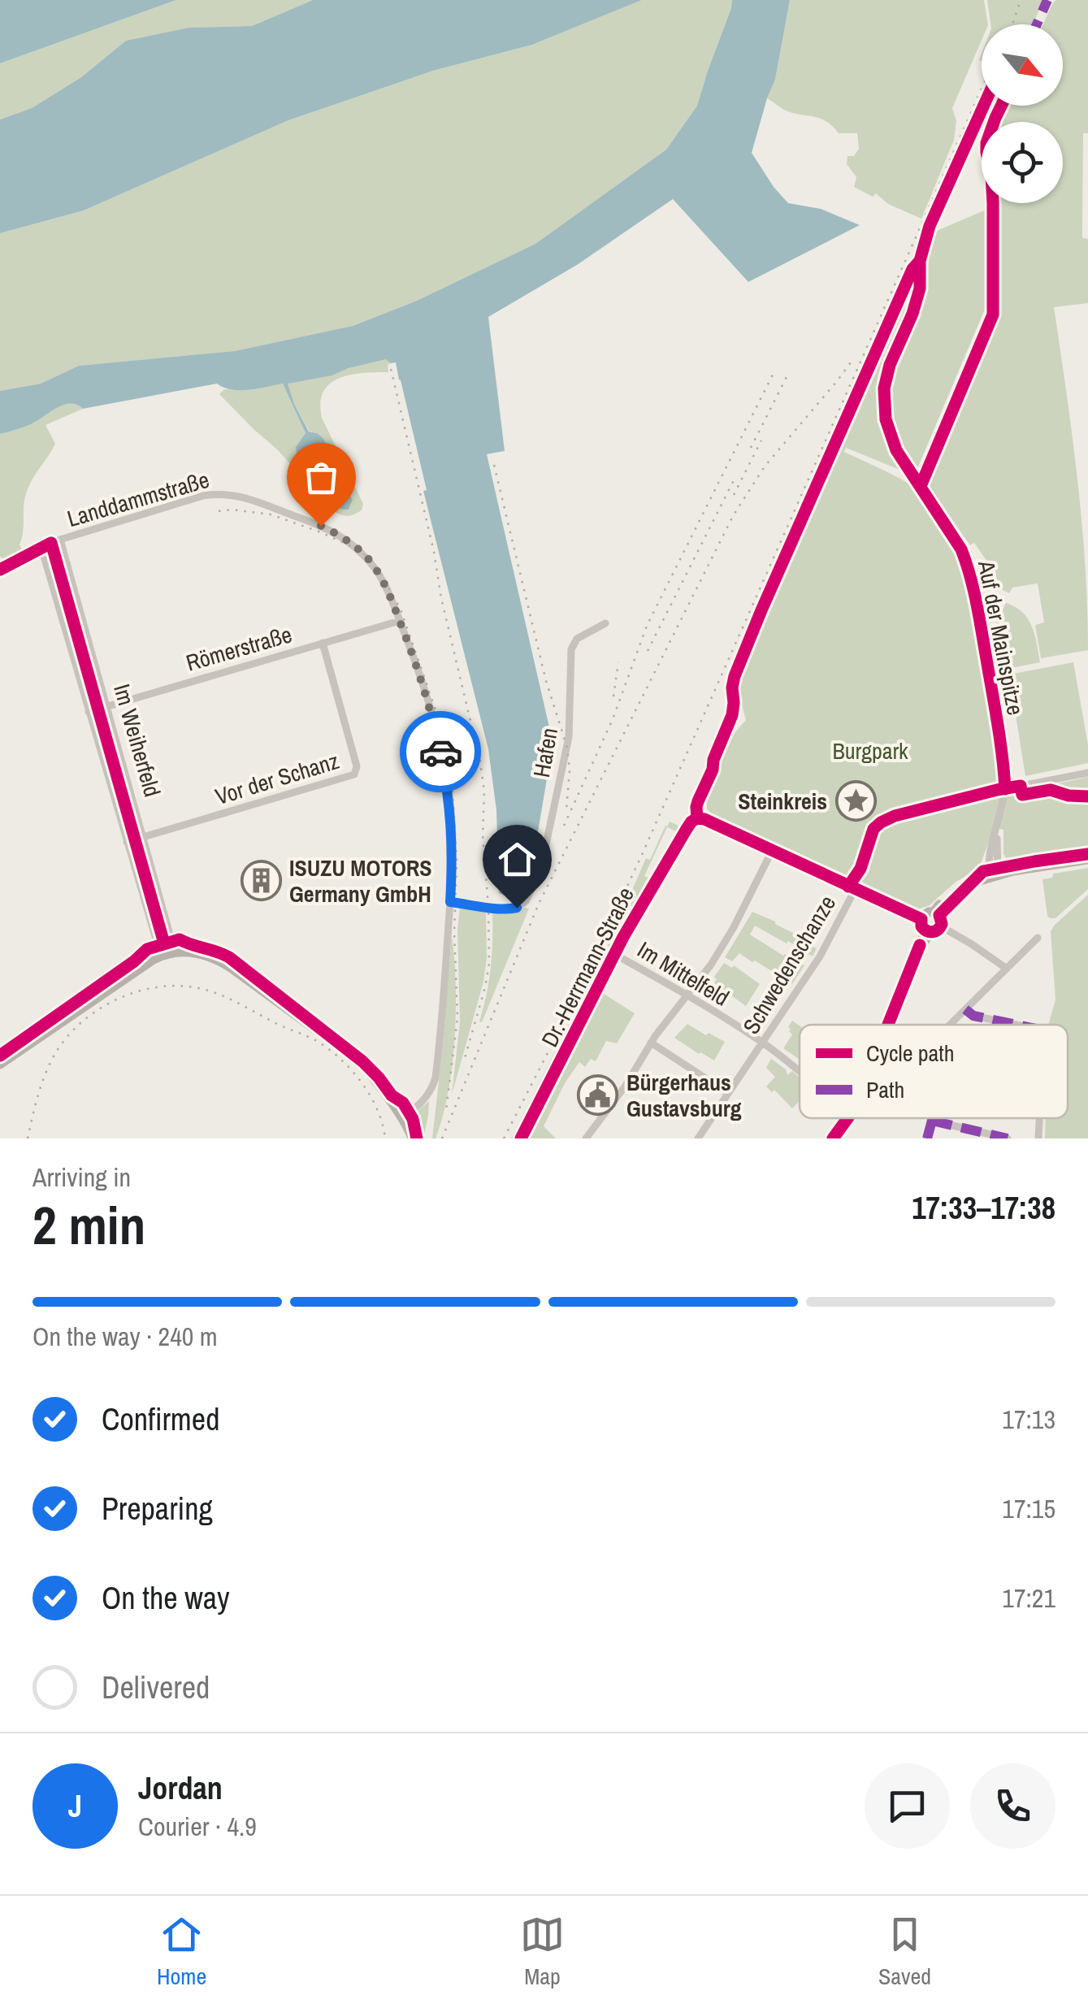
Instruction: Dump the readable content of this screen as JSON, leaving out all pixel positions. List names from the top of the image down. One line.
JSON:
{"streets":{"street":["Landdammstraße","Auf der Mainspitze","Römerstraße","Im Weiherfeld","Hafen","Vor der Schanz","Schwedenschanze","Dr.-Herrmann-Straße","Im Mittelfeld"]},"crossings":[["Landdammstraße","Römerstraße"],["Landdammstraße","Im Weiherfeld"],["Landdammstraße","Hafen"],["Römerstraße","Im Weiherfeld"],["Römerstraße","Vor der Schanz"],["Im Weiherfeld","Vor der Schanz"],["Schwedenschanze","Im Mittelfeld"],["Dr.-Herrmann-Straße","Im Mittelfeld"]],"parks":["Burgpark"],"places":{"place":["Steinkreis"],"building":["ISUZU MOTORS Germany GmbH"],"public building":["Bürgerhaus Gustavsburg"]},"legend":["Cycle path","Path"],"north":"bottom right","page":{"heading":["2 min","Arriving in","17:33–17:38"],"panel":["Jordan","Courier · 4.9"],"bar":"On the way · 240 m","list":[["Confirmed","17:13"],["Preparing","17:15"],["On the way","17:21"],"Delivered"],"round":"J","tabs":["Home","Map","Saved"]}}
